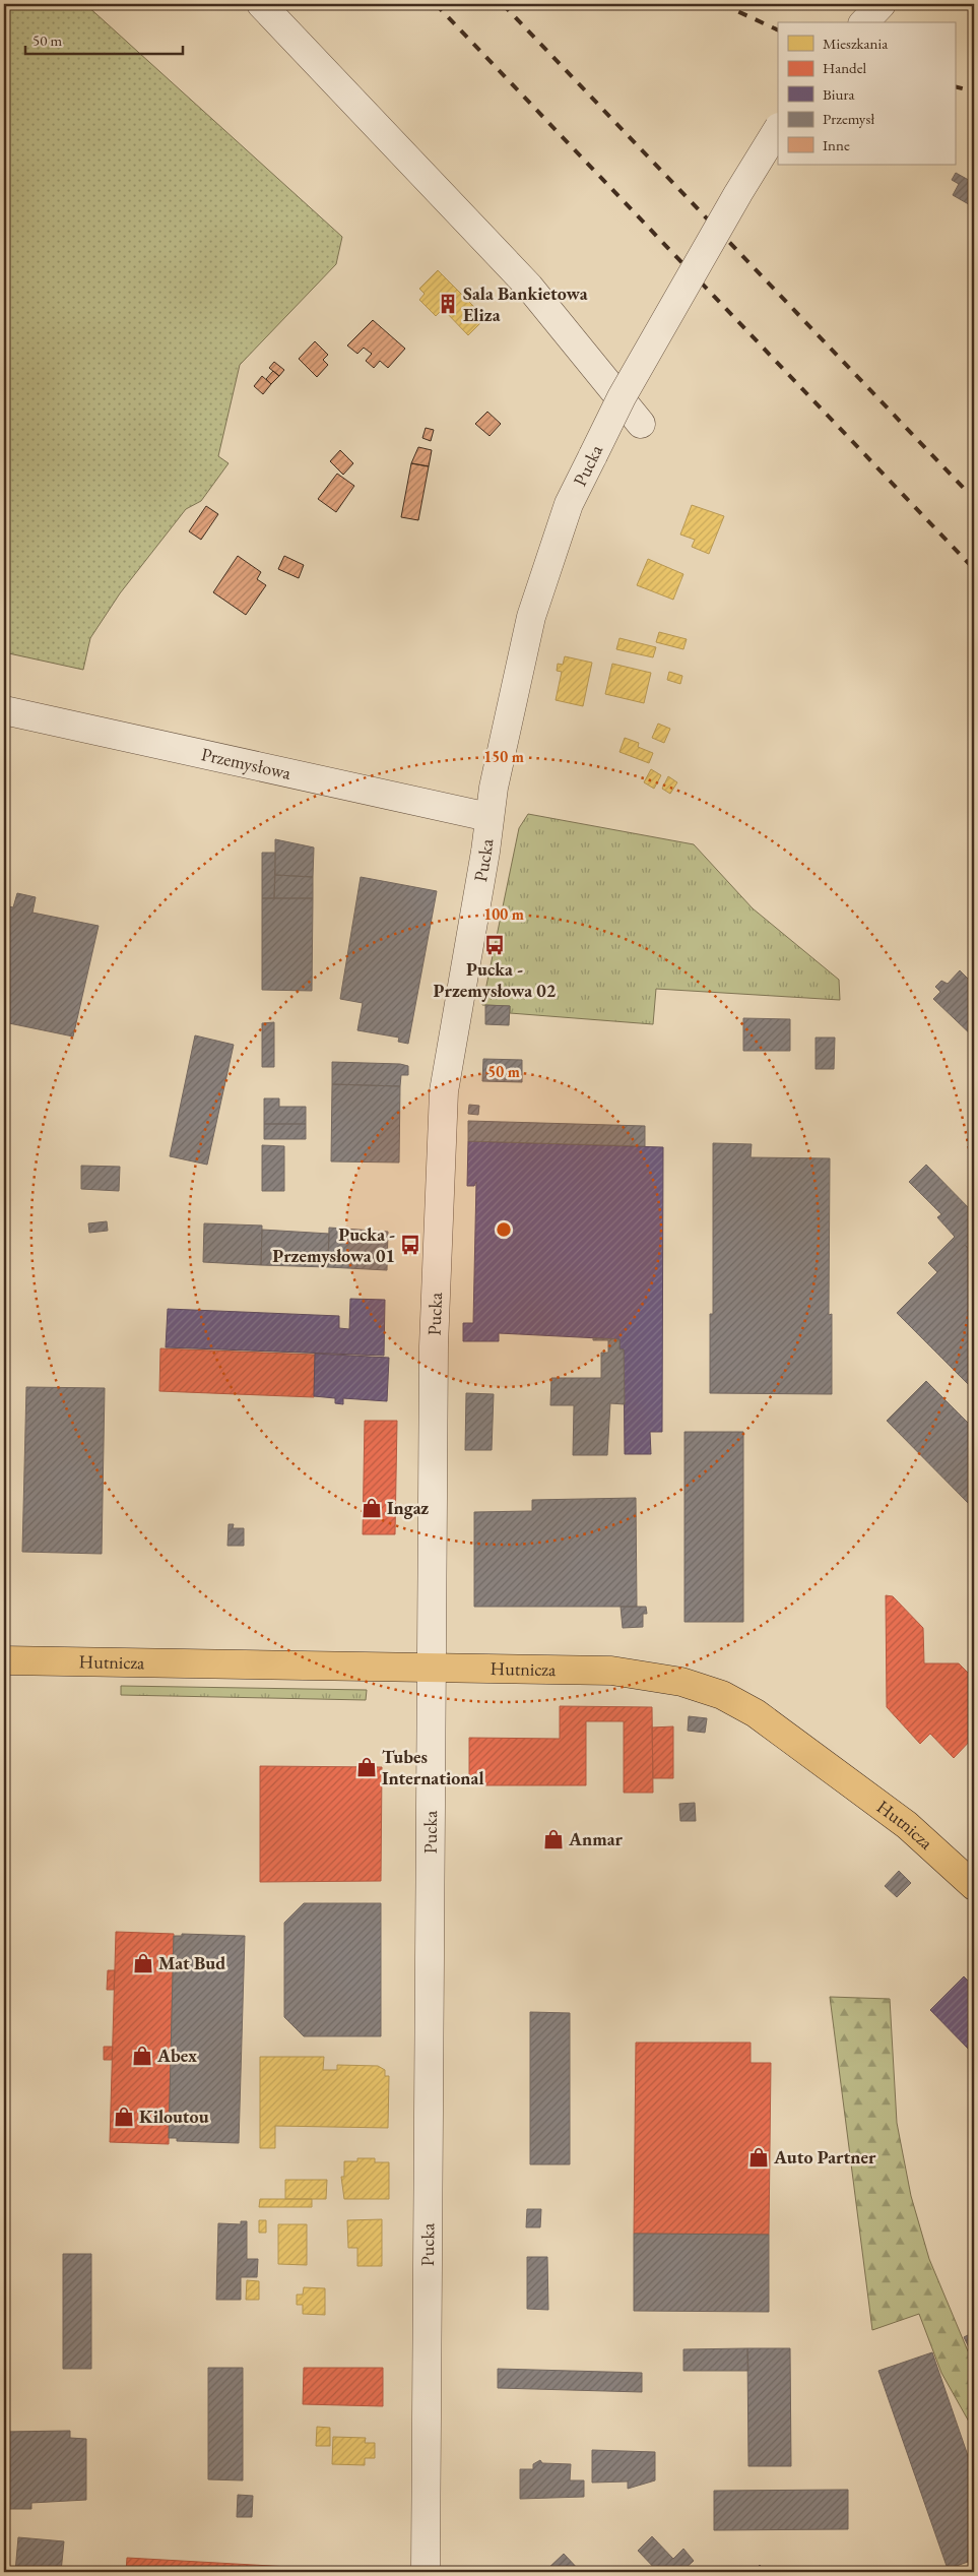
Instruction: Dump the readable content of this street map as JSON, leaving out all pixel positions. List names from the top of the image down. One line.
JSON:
{"streets":{"main road":["Hutnicza"],"street":["Pucka","Przemysłowa"]},"crossings":[["Pucka","Przemysłowa"],["Pucka","Hutnicza"]],"places":{"building":["Sala Bankietowa Eliza"],"bus stop":["Pucka - Przemysłowa 02","Pucka - Przemysłowa 01"],"shop":["Ingaz","Tubes International","Anmar","Mat Bud","Abex","Kiloutou","Auto Partner"]},"legend":["Mieszkania","Handel","Biura","Przemysł","Inne"],"scale_bar":"50 m","rings":["150 m","100 m","50 m"]}
